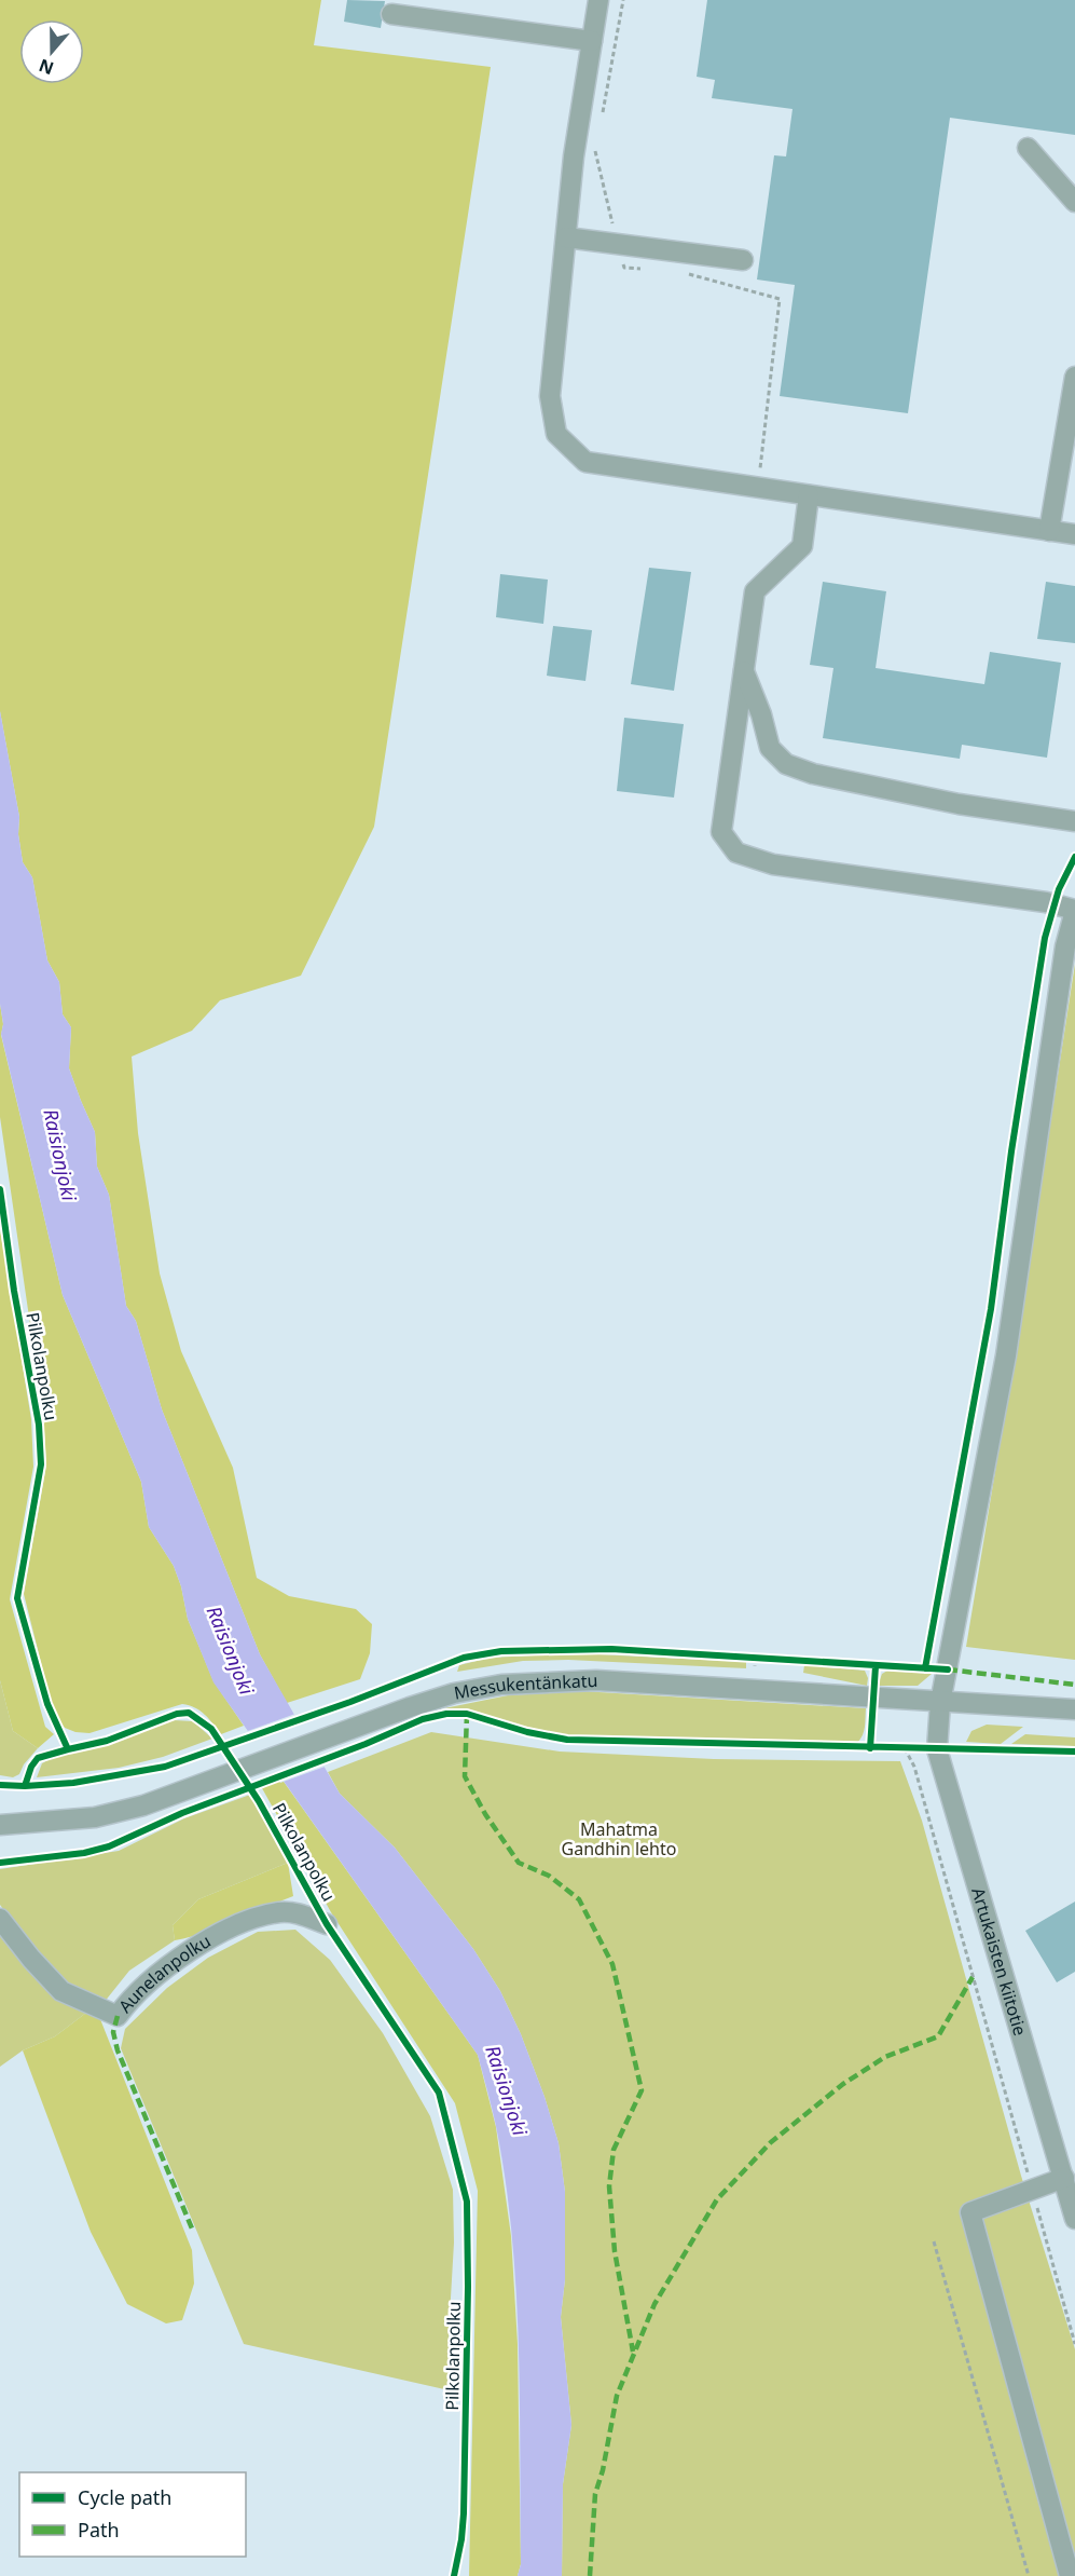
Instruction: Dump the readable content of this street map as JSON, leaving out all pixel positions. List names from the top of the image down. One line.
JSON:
{"streets":{"street":["Messukentänkatu","Artukaisten kiitotie","Aunelanpolku"],"cycle path":["Pilkolanpolku"]},"crossings":[["Messukentänkatu","Artukaisten kiitotie"]],"water":["Raisionjoki"],"parks":["Mahatma Gandhin lehto"],"legend":["Cycle path","Path"],"north":"bottom"}
